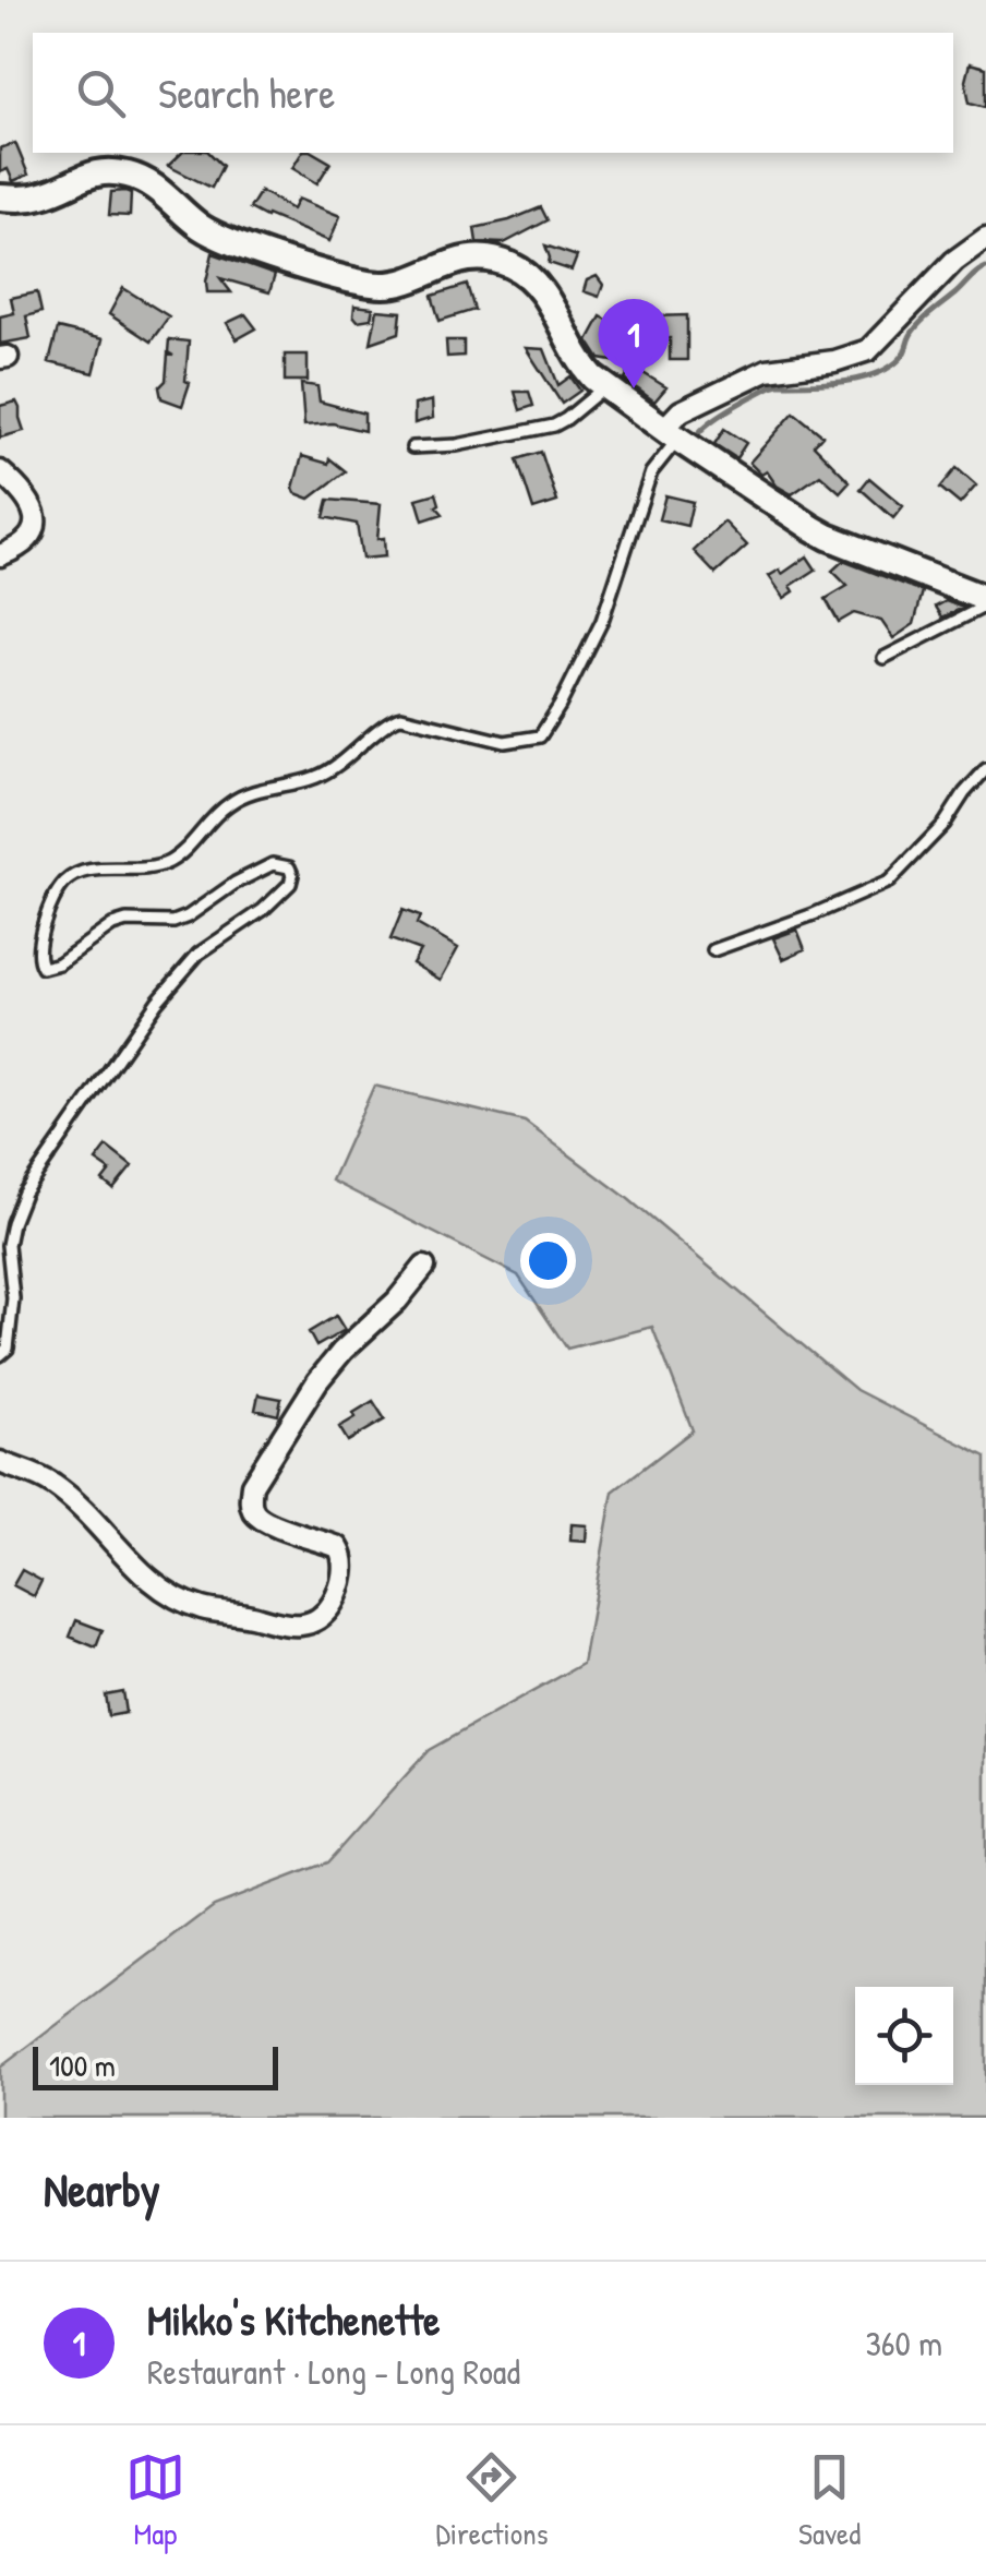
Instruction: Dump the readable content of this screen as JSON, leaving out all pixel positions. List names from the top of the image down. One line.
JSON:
{"scale_bar":"100 m","page":{"search":"Search here","pins":"1","scale":"100 m","heading":"Nearby","list":[{"mark":"1","name":"Mikko's Kitchenette","note":"Restaurant · Long - Long Road","value":"360 m"}],"nav":["Map","Directions","Saved"]}}
